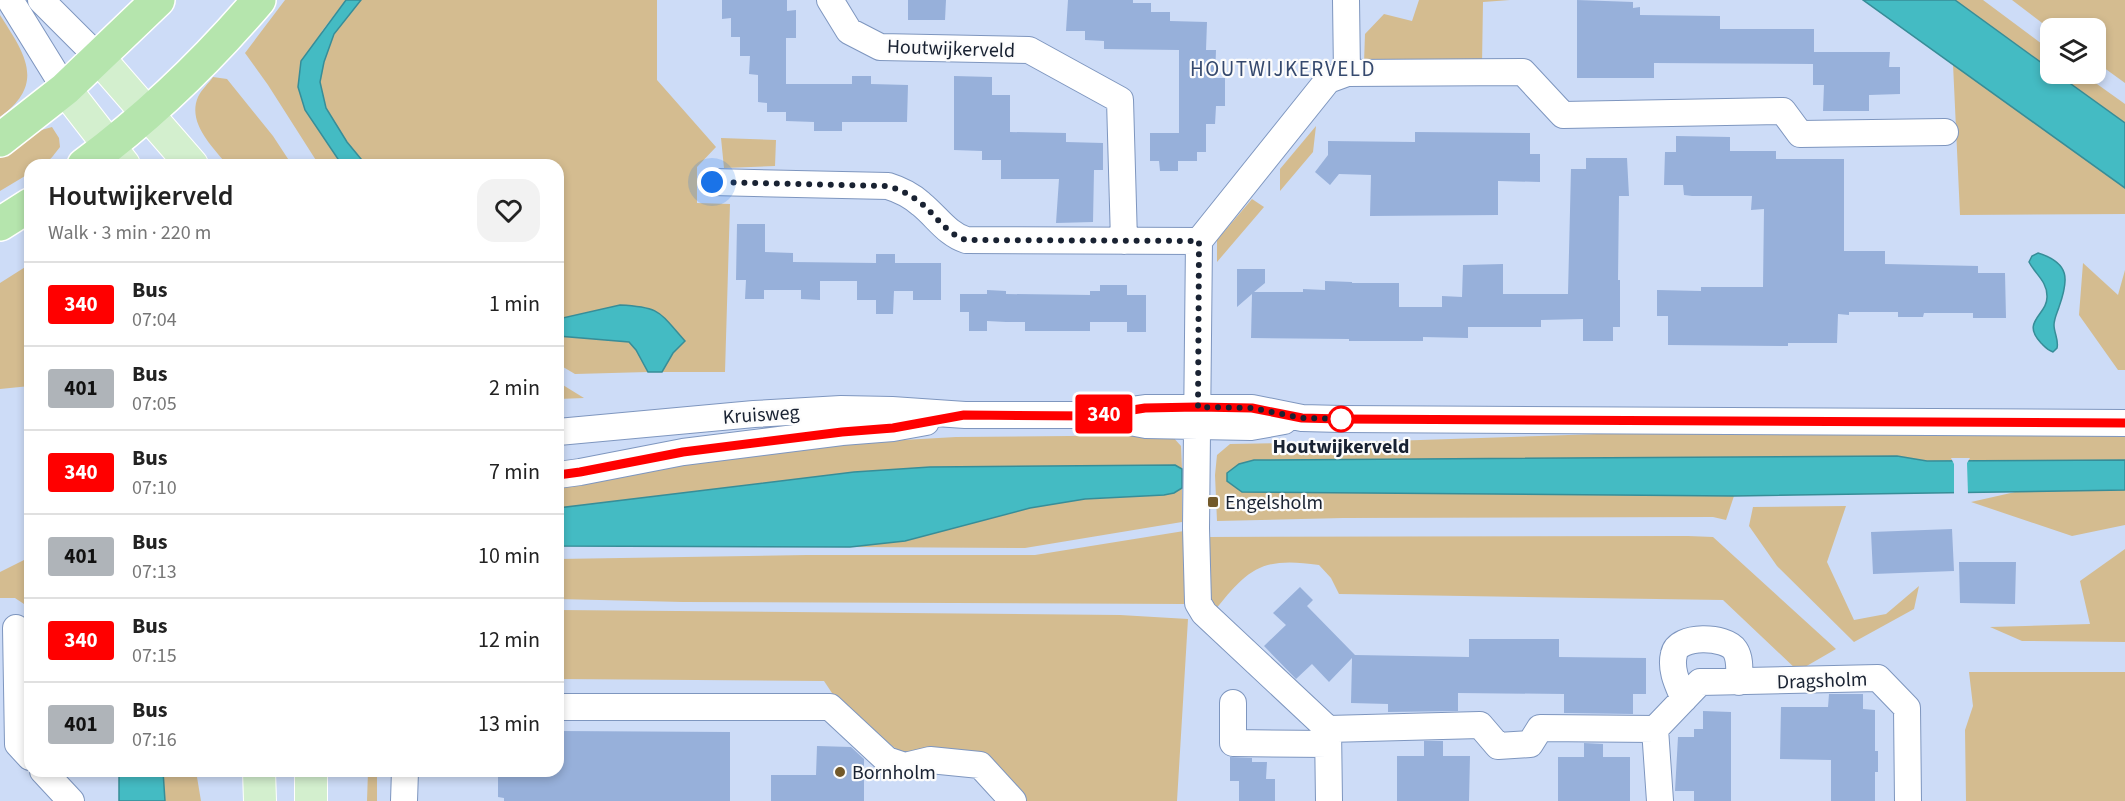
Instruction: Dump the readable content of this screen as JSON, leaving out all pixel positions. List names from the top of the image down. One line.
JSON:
{"streets":{"street":["Houtwijkerveld","Kruisweg","Dragsholm"]},"districts":["HOUTWIJKERVELD"],"places":{"other":["Houtwijkerveld","Bornholm"],"transit":["Engelsholm"]},"lines":["bus line 340"],"page":{"on_map":"340","heading":["Houtwijkerveld","Walk · 3 min · 220 m"],"list":[{"mark":"340","name":"Bus","note":"07:04","value":"1 min"},{"mark":"401","name":"Bus","note":"07:05","value":"2 min"},{"mark":"340","name":"Bus","note":"07:10","value":"7 min"},{"mark":"401","name":"Bus","note":"07:13","value":"10 min"},{"mark":"340","name":"Bus","note":"07:15","value":"12 min"},{"mark":"401","name":"Bus","note":"07:16","value":"13 min"}]}}
